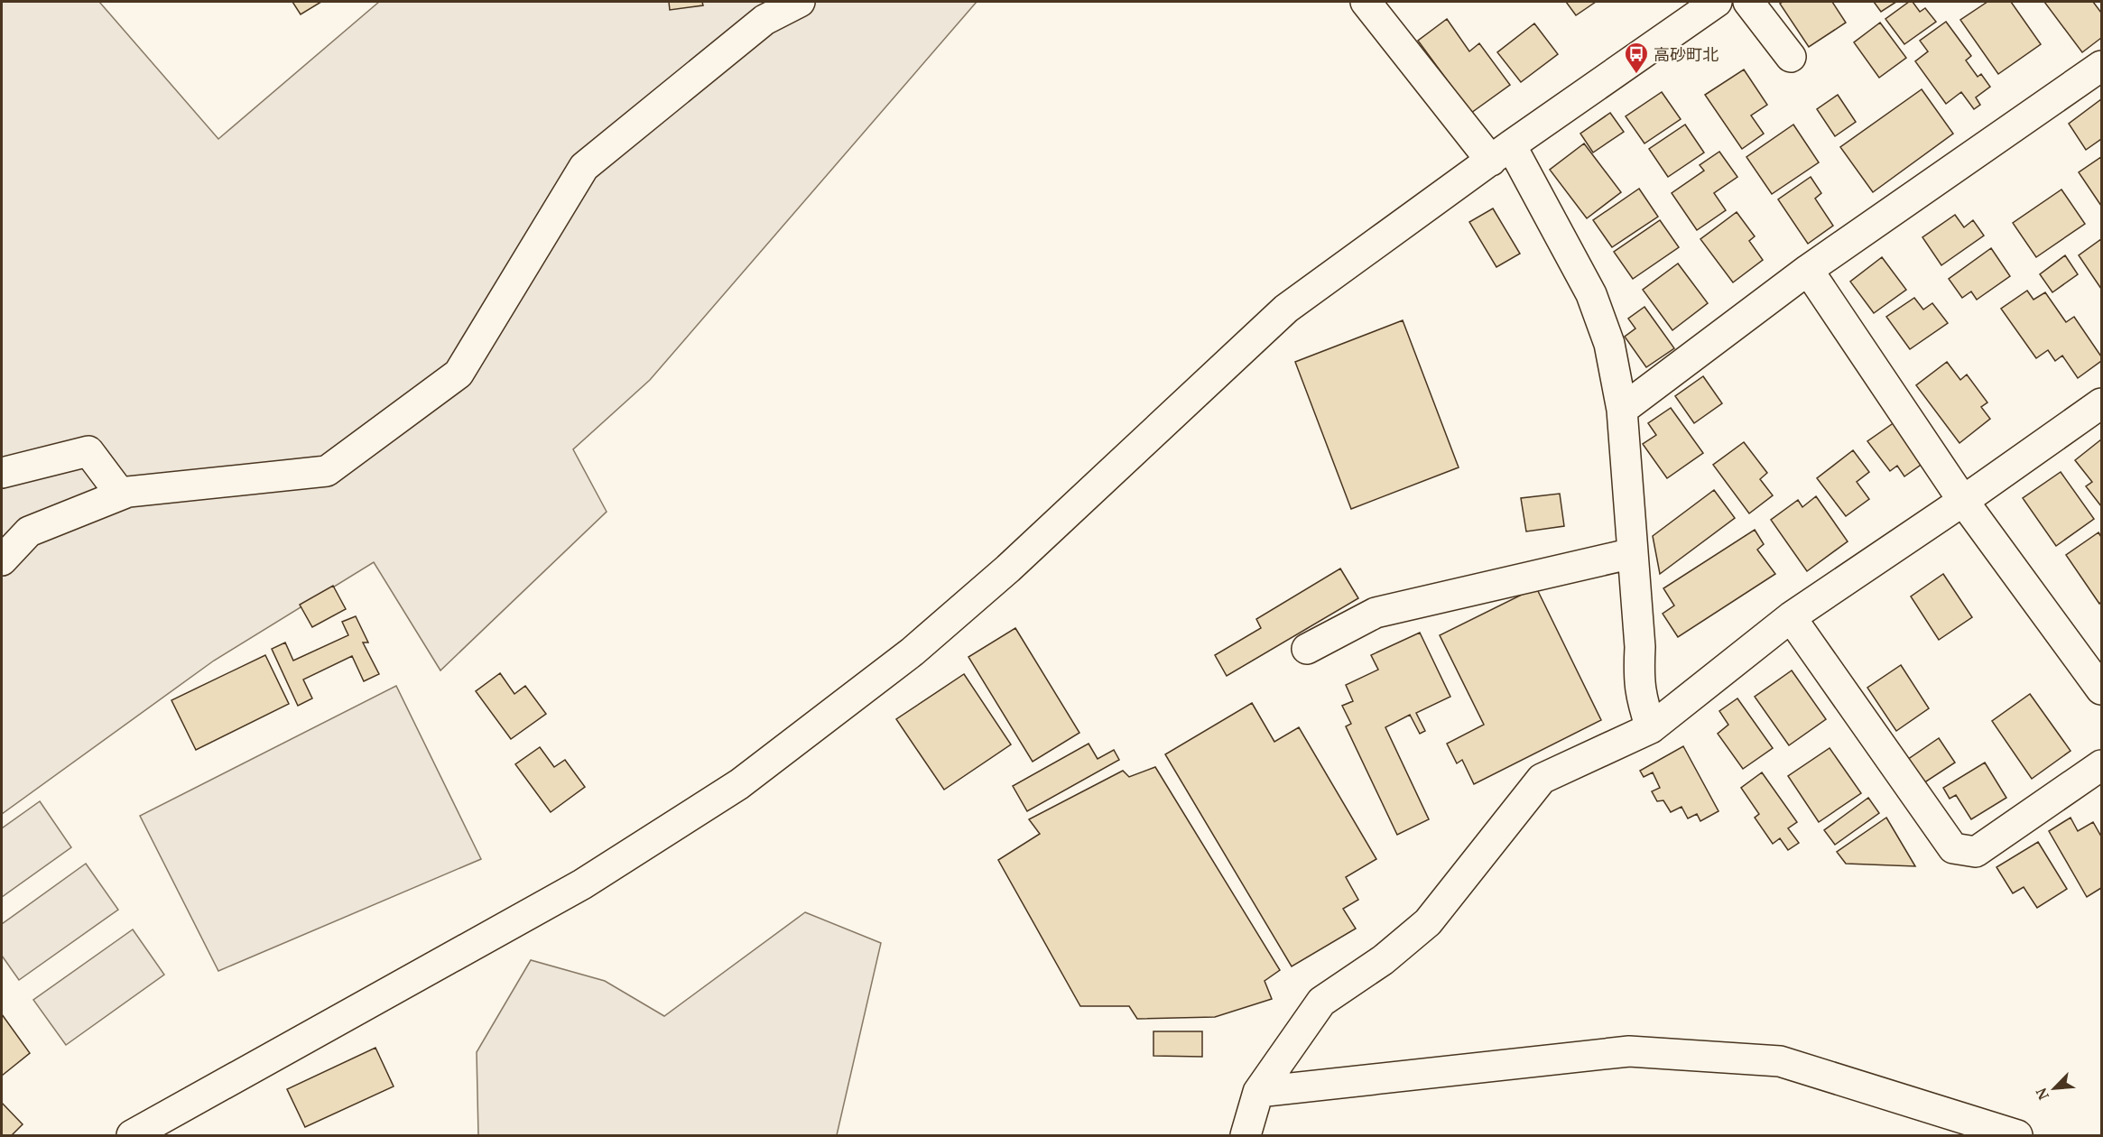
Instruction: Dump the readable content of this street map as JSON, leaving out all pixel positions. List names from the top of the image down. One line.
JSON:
{"places":{"bus stop":["高砂町北"]},"north":"bottom left"}
